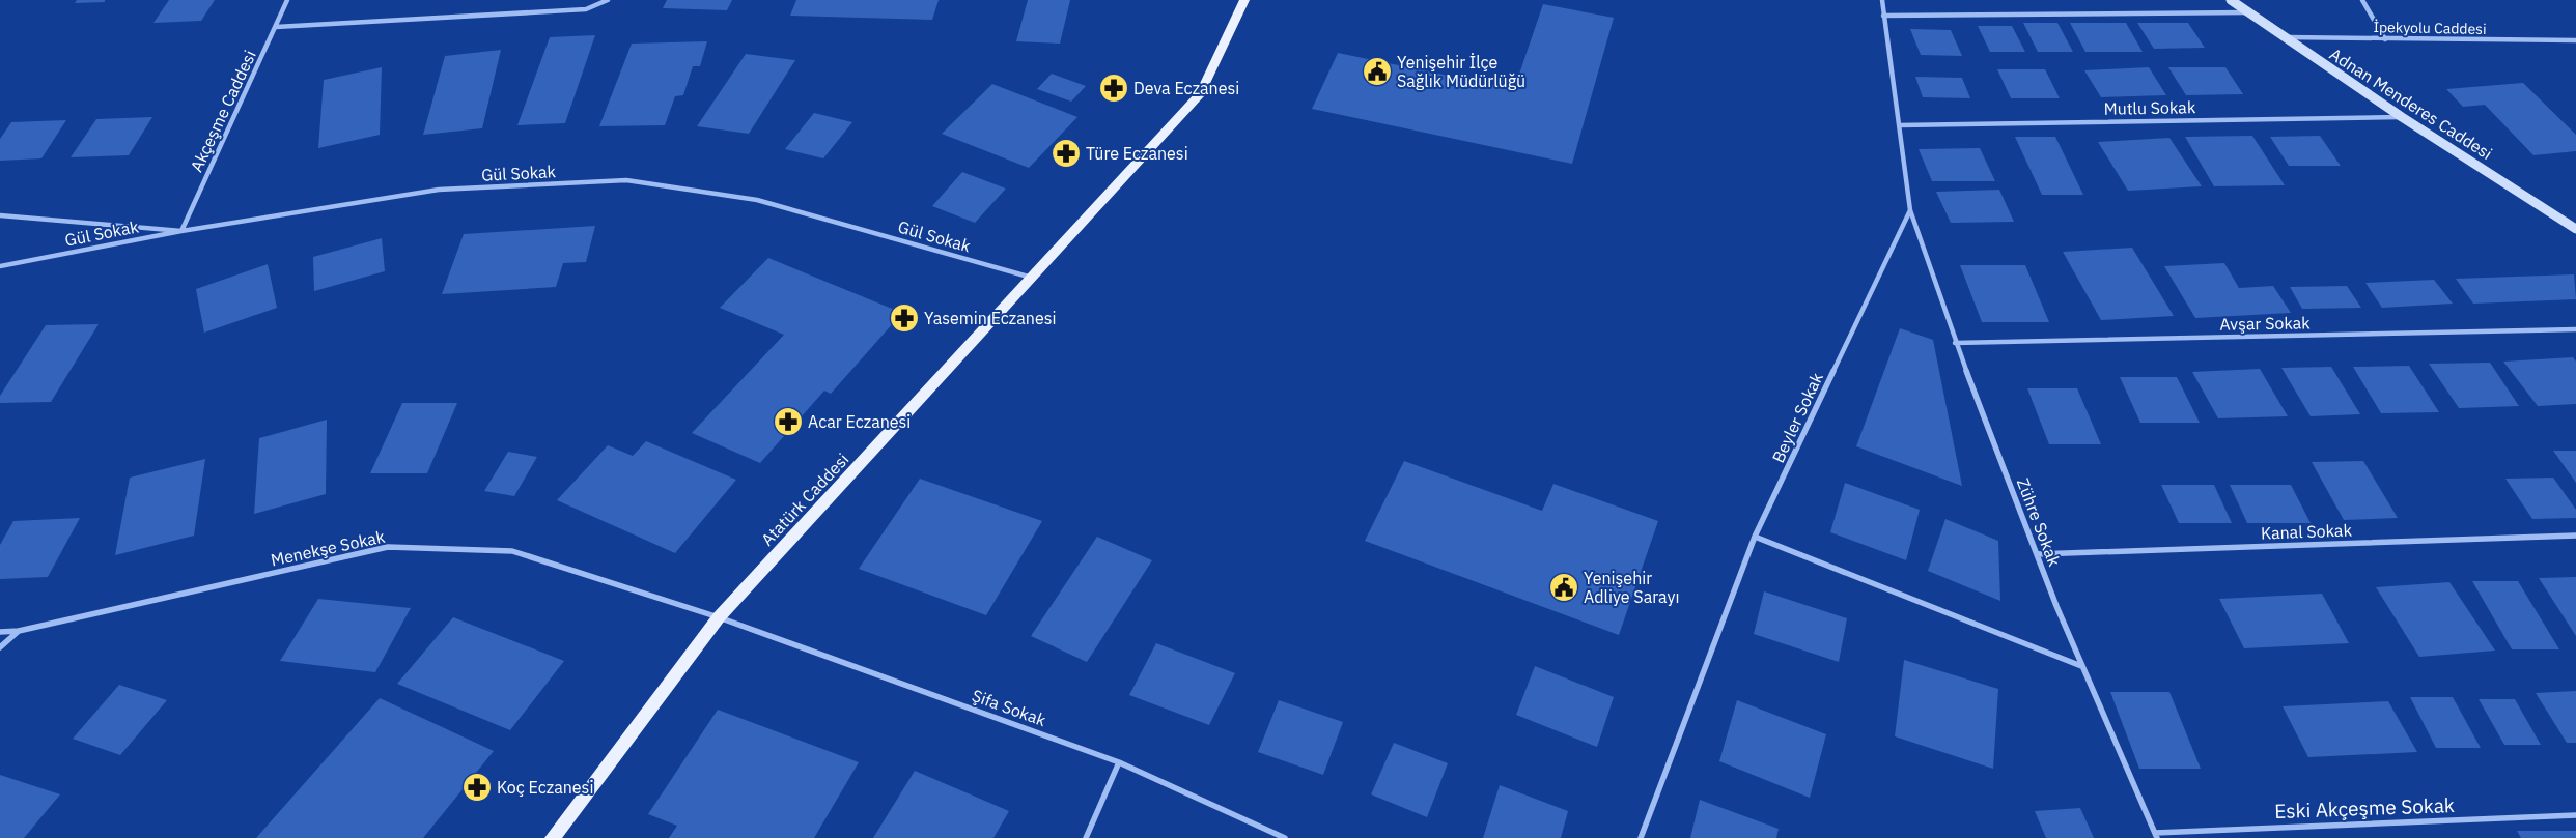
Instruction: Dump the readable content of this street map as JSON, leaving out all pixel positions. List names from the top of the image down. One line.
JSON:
{"streets":{"main road":["Atatürk Caddesi"],"street":["İpekyolu Caddesi","Adnan Menderes Caddesi","Mutlu Sokak","Akçeşme Caddesi","Gül Sokak","Avşar Sokak","Beyler Sokak","Zühre Sokak","Kanal Sokak","Menekşe Sokak","Şifa Sokak","Eski Akçeşme Sokak"]},"crossings":[["İpekyolu Caddesi","Adnan Menderes Caddesi"],["Adnan Menderes Caddesi","Mutlu Sokak"],["Akçeşme Caddesi","Gül Sokak"],["Gül Sokak","Atatürk Caddesi"],["Avşar Sokak","Zühre Sokak"],["Beyler Sokak","Zühre Sokak"],["Atatürk Caddesi","Menekşe Sokak"],["Atatürk Caddesi","Şifa Sokak"],["Zühre Sokak","Kanal Sokak"],["Zühre Sokak","Eski Akçeşme Sokak"],["Menekşe Sokak","Şifa Sokak"]],"places":{"public building":["Yenişehir İlçe Sağlık Müdürlüğü","Yenişehir Adliye Sarayı"],"pharmacy":["Deva Eczanesi","Türe Eczanesi","Yasemin Eczanesi","Acar Eczanesi","Koç Eczanesi"]}}
